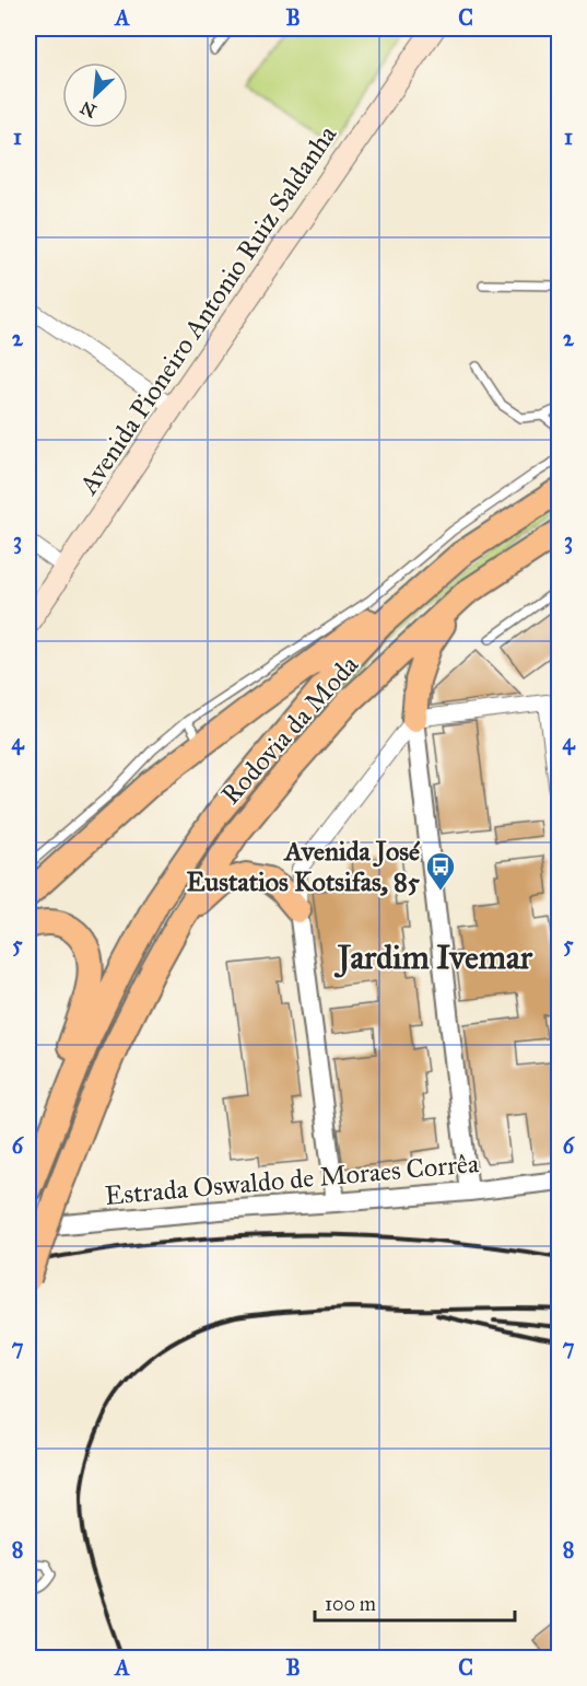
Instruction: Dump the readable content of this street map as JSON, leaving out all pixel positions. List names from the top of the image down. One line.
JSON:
{"streets":{"highway":["Rodovia da Moda"],"main road":["Avenida Pioneiro Antonio Ruiz Saldanha"],"street":["Estrada Oswaldo de Moraes Corrêa"]},"districts":["Jardim Ivemar"],"places":{"bus stop":["Avenida José Eustatios Kotsifas, 85"]},"scale_bar":"100 m","north":"bottom left","grid":{"columns":["A","B","C"],"rows":["1","2","3","4","5","6","7","8"]}}
